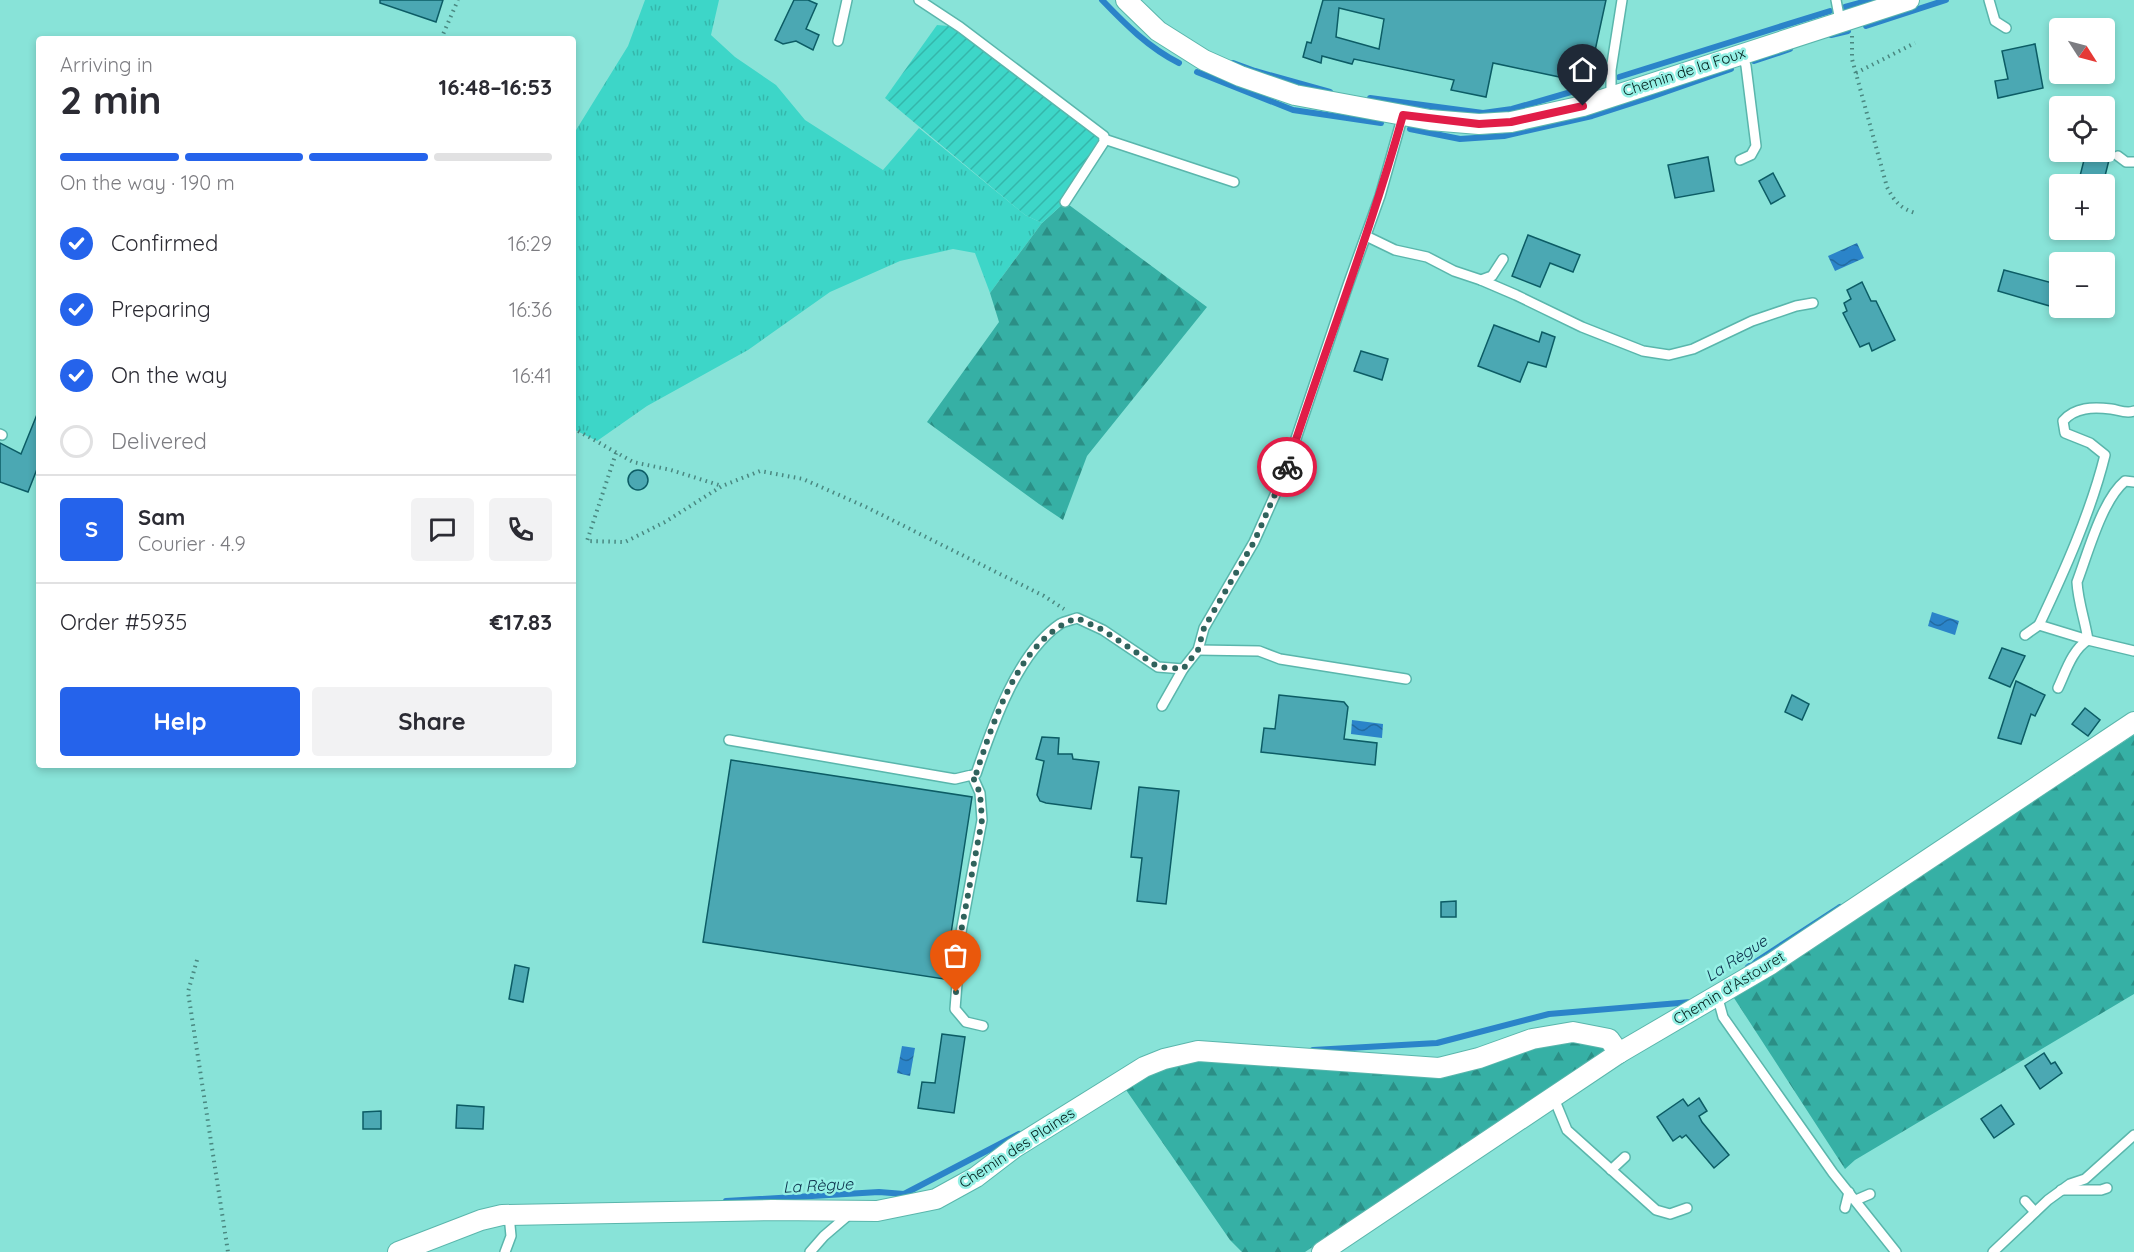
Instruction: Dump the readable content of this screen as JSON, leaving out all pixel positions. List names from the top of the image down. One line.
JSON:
{"streets":{"street":["Chemin de la Foux","Chemin d'Astouret","Chemin des Plaines"]},"crossings":[["Chemin d'Astouret","Chemin des Plaines"]],"water":["La Règue"],"north":"bottom right","page":{"map_buttons":["+","−"],"heading":["2 min","Arriving in","16:48–16:53"],"panel":["Sam","Courier · 4.9","Order #5935","€17.83"],"bar":"On the way · 190 m","list":[["Confirmed","16:29"],["Preparing","16:36"],["On the way","16:41"],"Delivered"],"round":"S","buttons":["Help","Share"]}}
